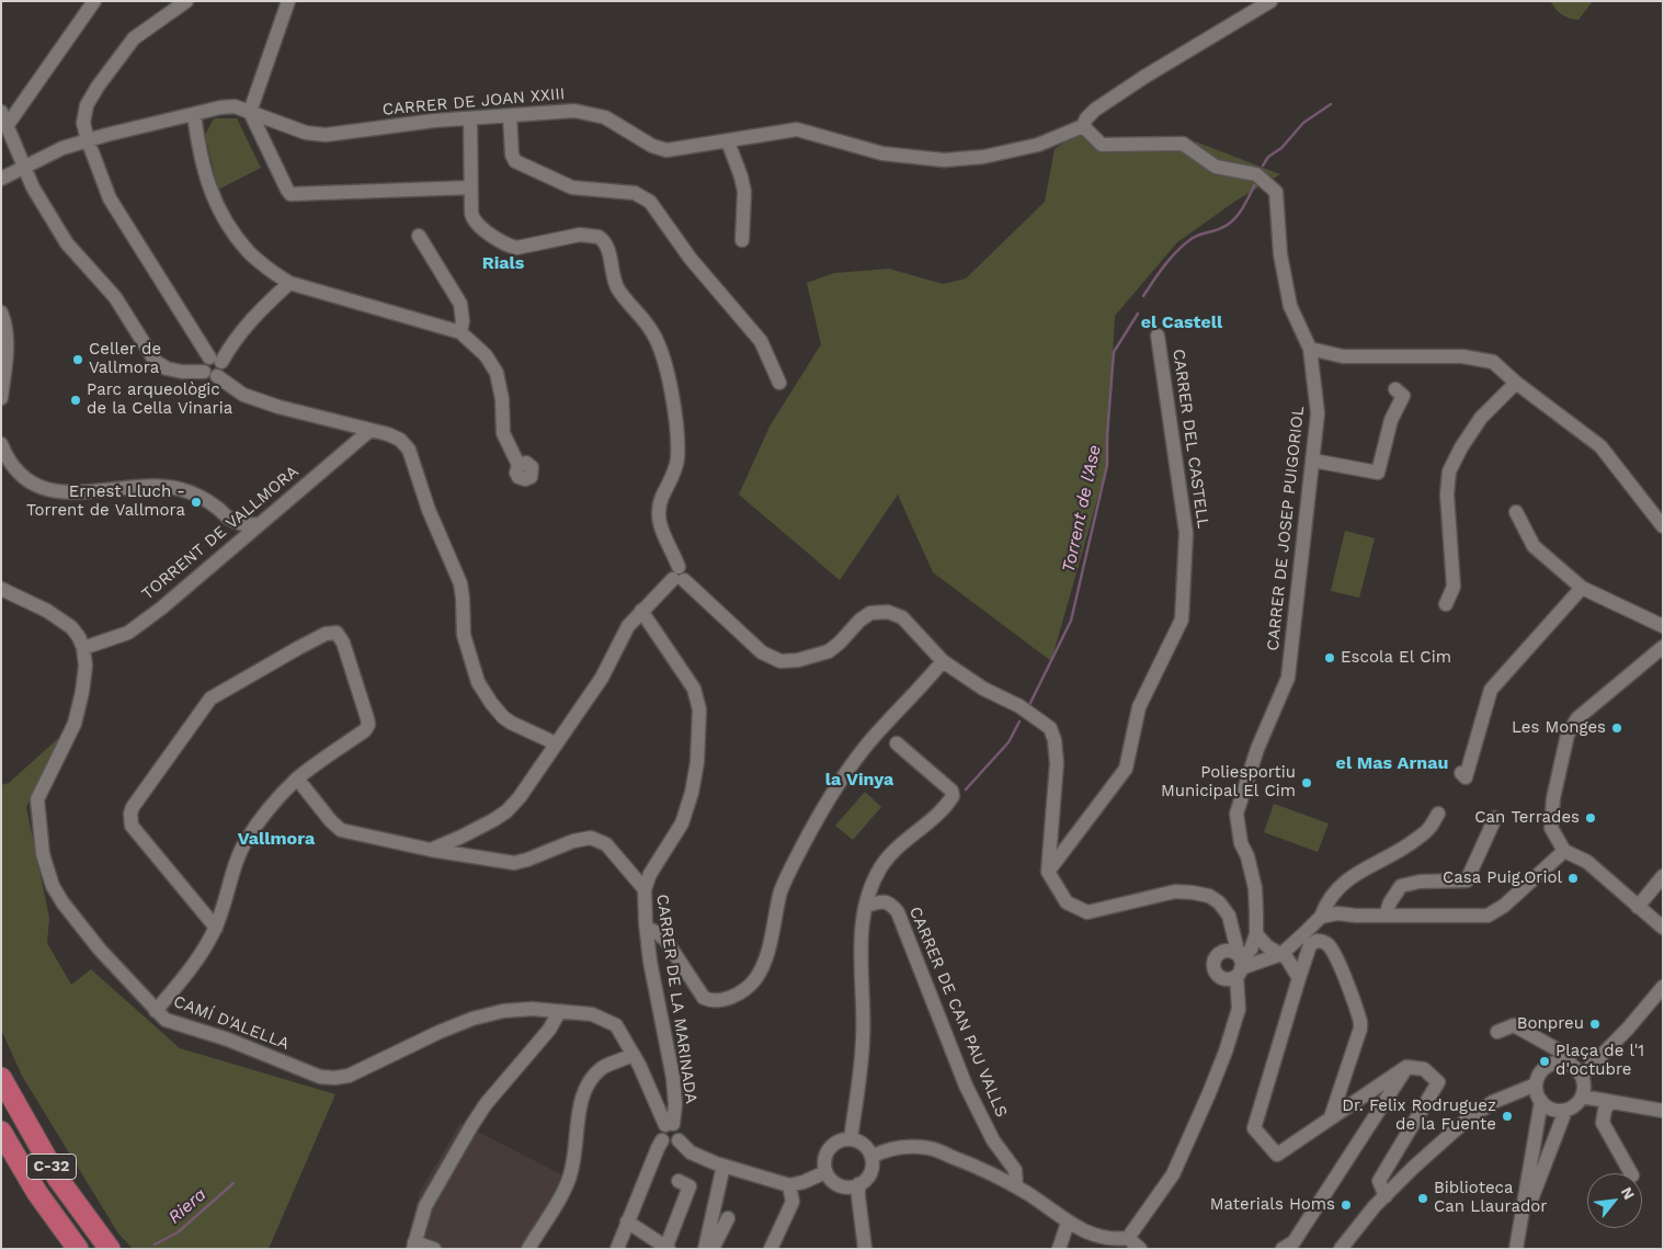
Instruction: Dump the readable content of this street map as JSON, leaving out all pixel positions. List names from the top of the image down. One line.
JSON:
{"streets":{"highway":["C-32"],"street":["CARRER DE JOAN XXIII","CARRER DEL CASTELL","CARRER DE JOSEP PUIGORIOL","TORRENT DE VALLMORA","CARRER DE LA MARINADA","CARRER DE CAN PAU VALLS","CAMÍ D'ALELLA"]},"crossings":[["CARRER DE JOAN XXIII","CARRER DE JOSEP PUIGORIOL"],["TORRENT DE VALLMORA","CAMÍ D'ALELLA"],["CARRER DE LA MARINADA","CAMÍ D'ALELLA"]],"districts":["Rials","el Castell","el Mas Arnau","la Vinya","Vallmora"],"water":["Torrent de l'Ase","Riera"],"places":["Celler de Vallmora","Parc arqueològic de la Cella Vinaria","Ernest Lluch - Torrent de Vallmora","Escola El Cim","Les Monges","Poliesportiu Municipal El Cim","Can Terrades","Casa Puig.Oriol","Bonpreu","Plaça de l'1 d'octubre","Dr. Felix Rodruguez de la Fuente","Biblioteca Can Llaurador","Materials Homs"],"north":"top right"}
